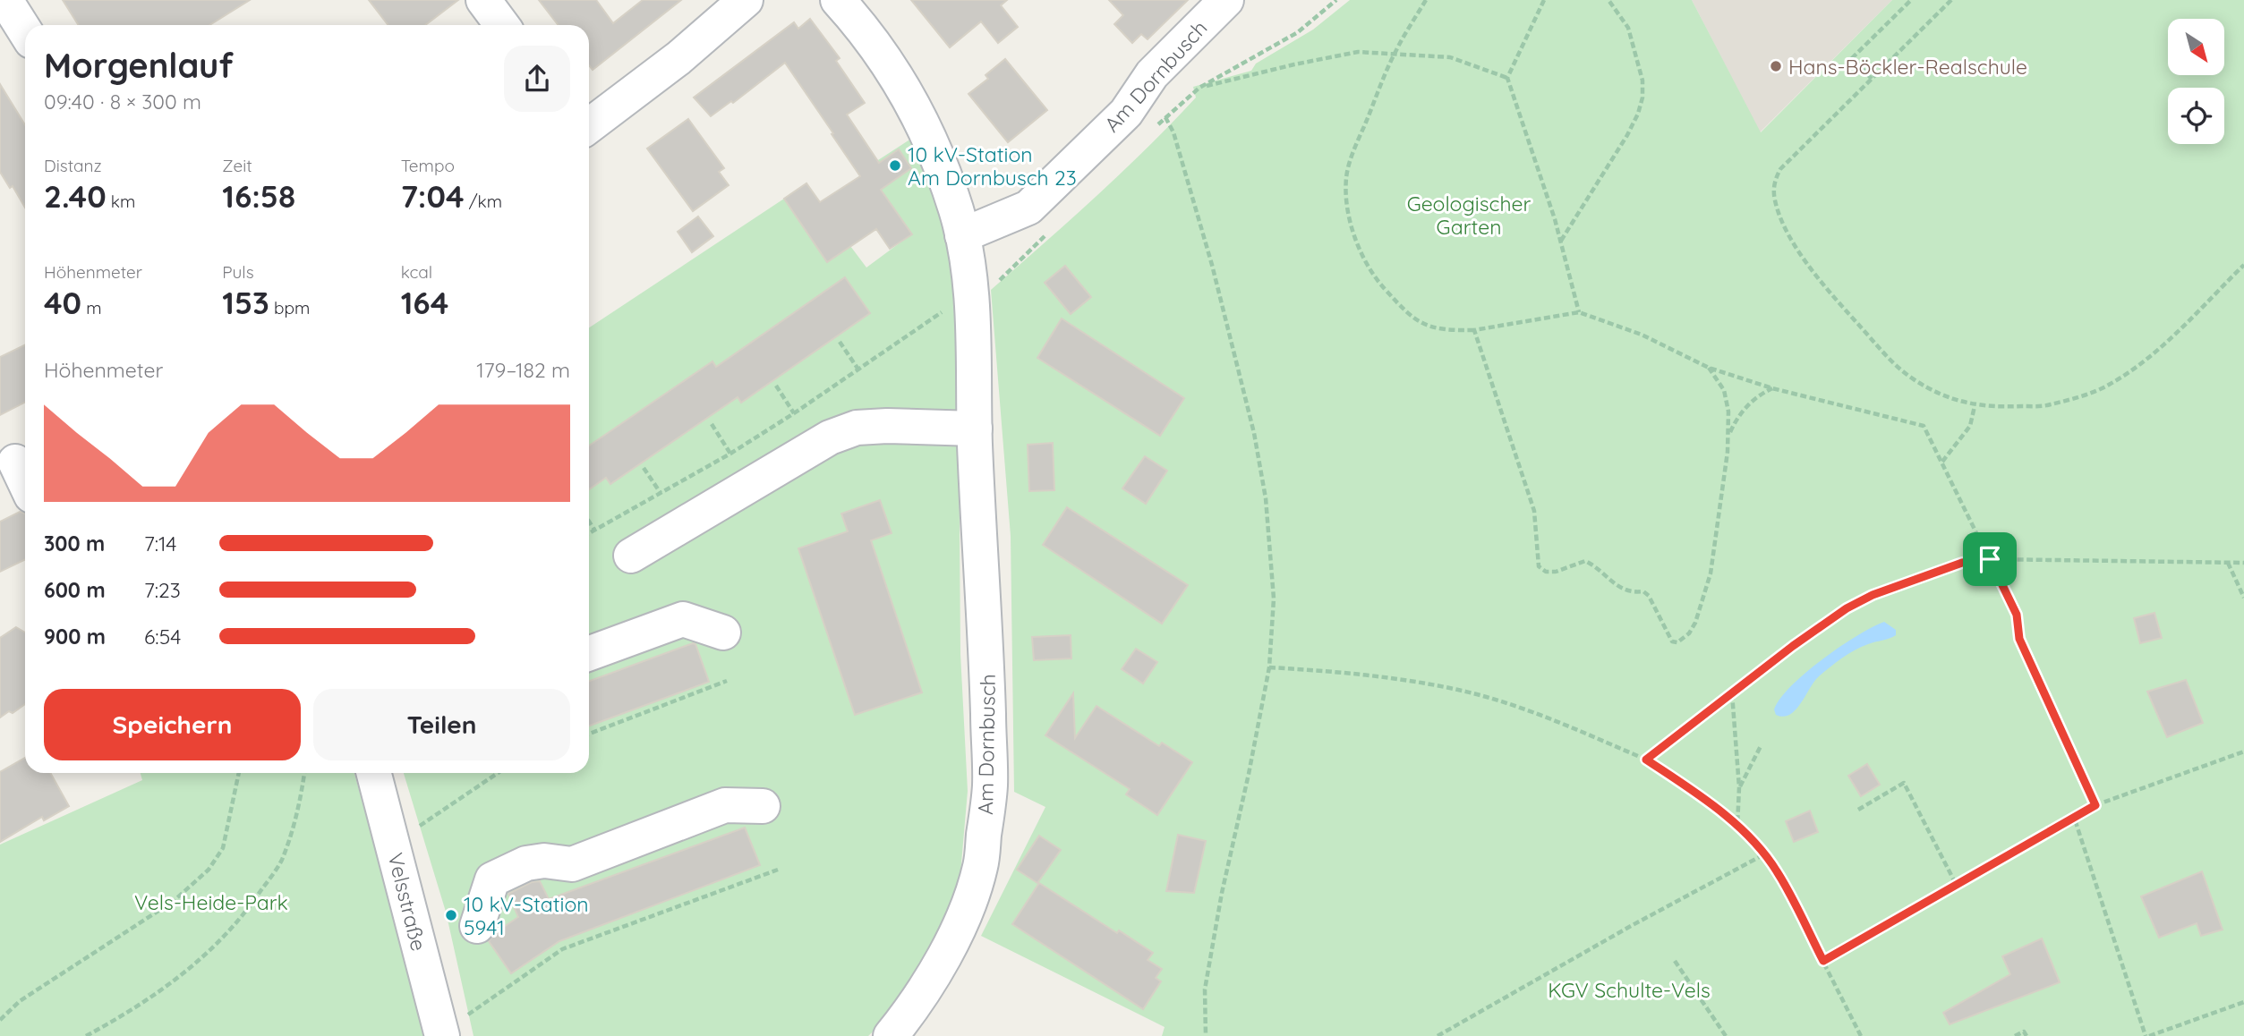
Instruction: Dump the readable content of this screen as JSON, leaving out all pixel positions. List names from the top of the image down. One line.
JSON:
{"streets":{"street":["Am Dornbusch","Velsstraße"]},"parks":["Geologischer Garten","Vels-Heide-Park","KGV Schulte-Vels"],"places":["Hans-Böckler-Realschule","10 kV-Station Am Dornbusch 23","10 kV-Station 5941"],"north":"bottom right","page":{"heading":["Morgenlauf","09:40 · 8 × 300 m"],"stats":[["Distanz","2.40 km"],["Zeit","16:58"],["Tempo","7:04 /km"],["Höhenmeter","40 m"],["Puls","153 bpm"],["kcal","164"]],"chart":["Höhenmeter","179–182 m"],"list":[{"name":"300 m","note":"7:14"},{"name":"600 m","note":"7:23"},{"name":"900 m","note":"6:54"}],"buttons":["Speichern","Teilen"]}}
